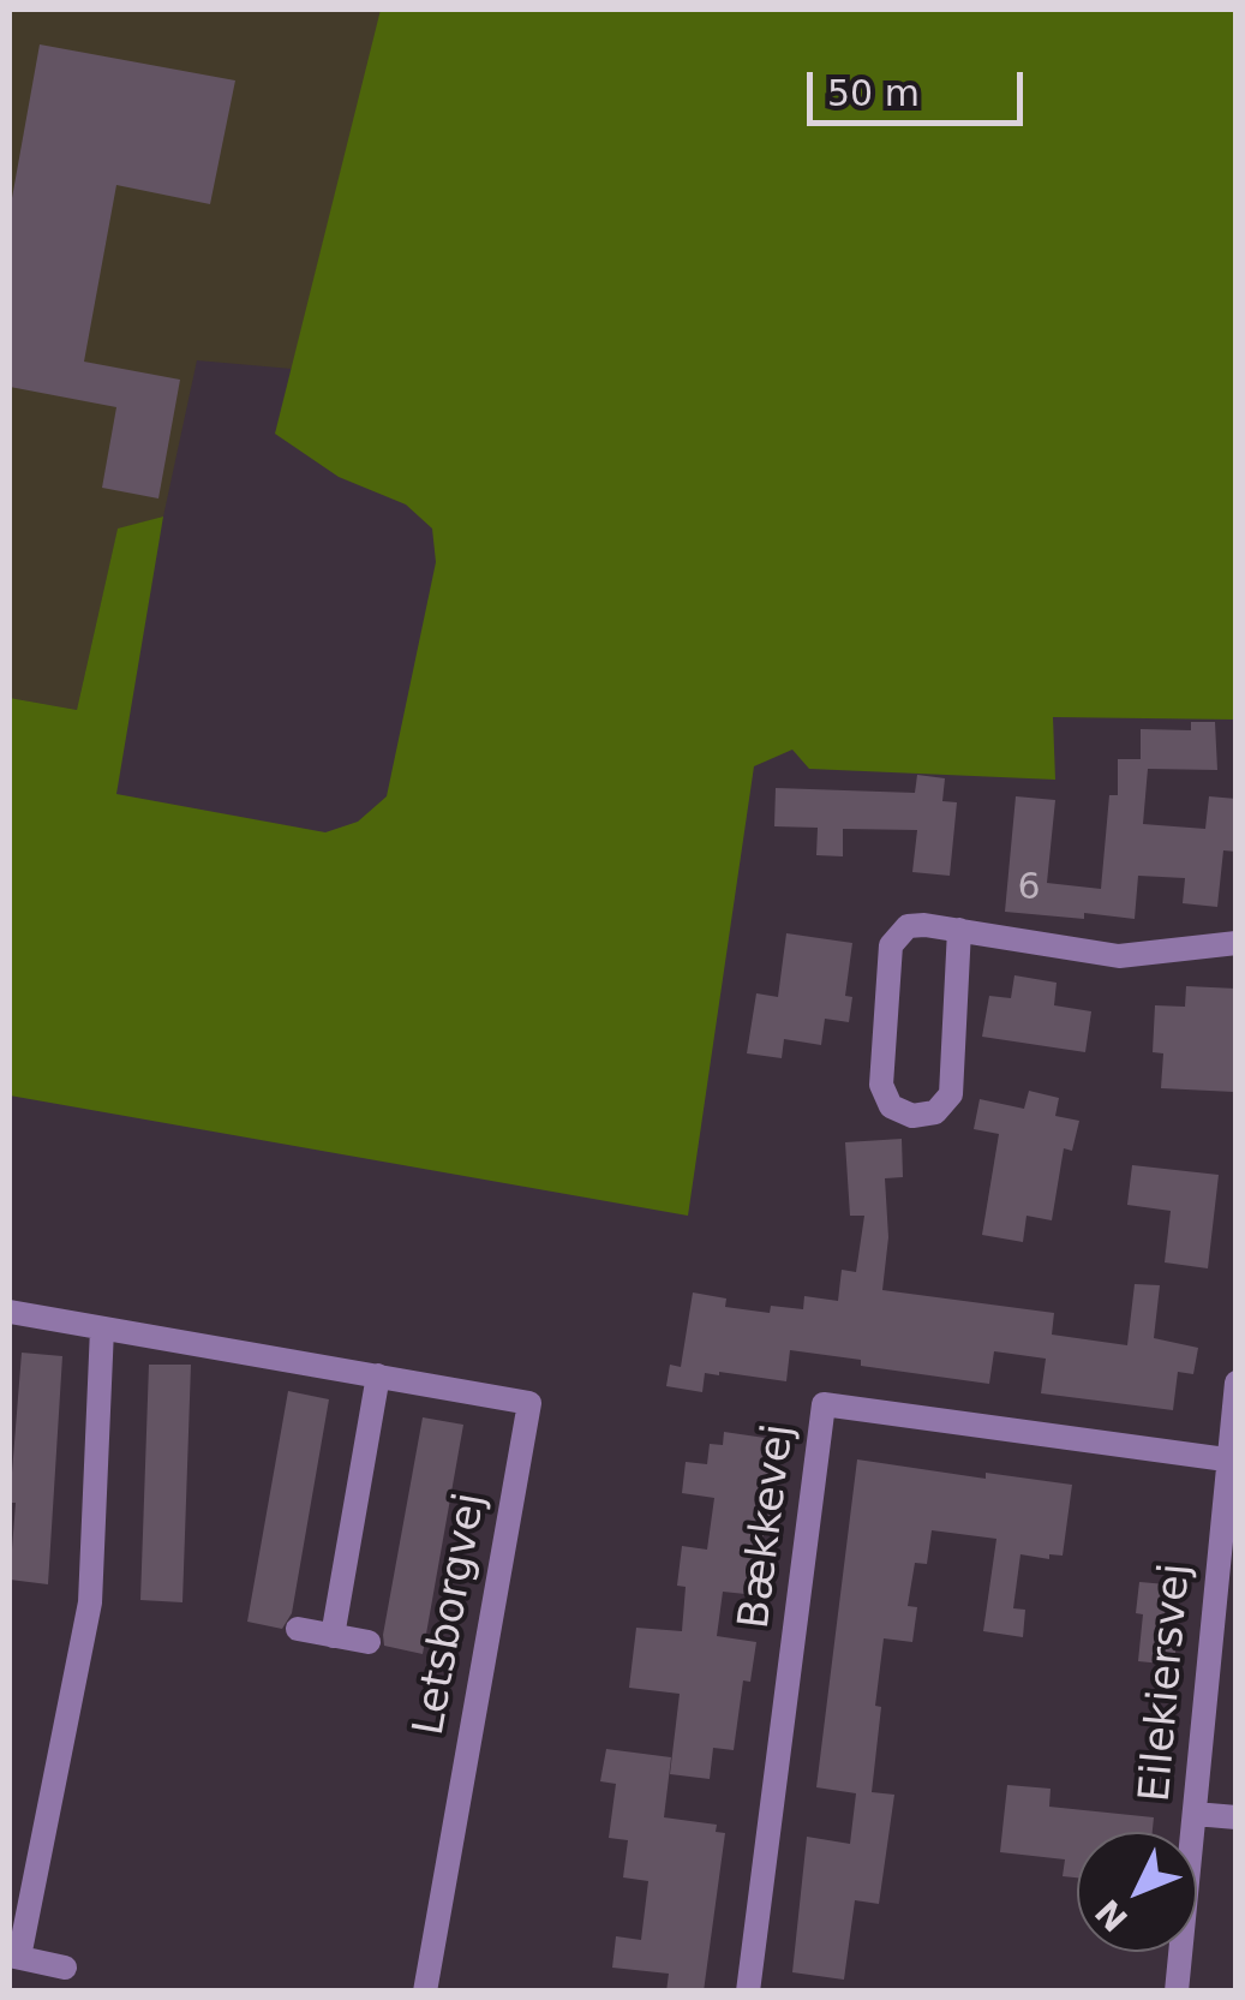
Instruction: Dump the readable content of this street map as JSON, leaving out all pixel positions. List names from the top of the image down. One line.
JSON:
{"streets":{"street":["Bækkevej","Letsborgvej","Eilekiersvej"]},"crossings":[["Bækkevej","Eilekiersvej"]],"house_numbers":["6"],"scale_bar":"50 m","north":"bottom left"}
